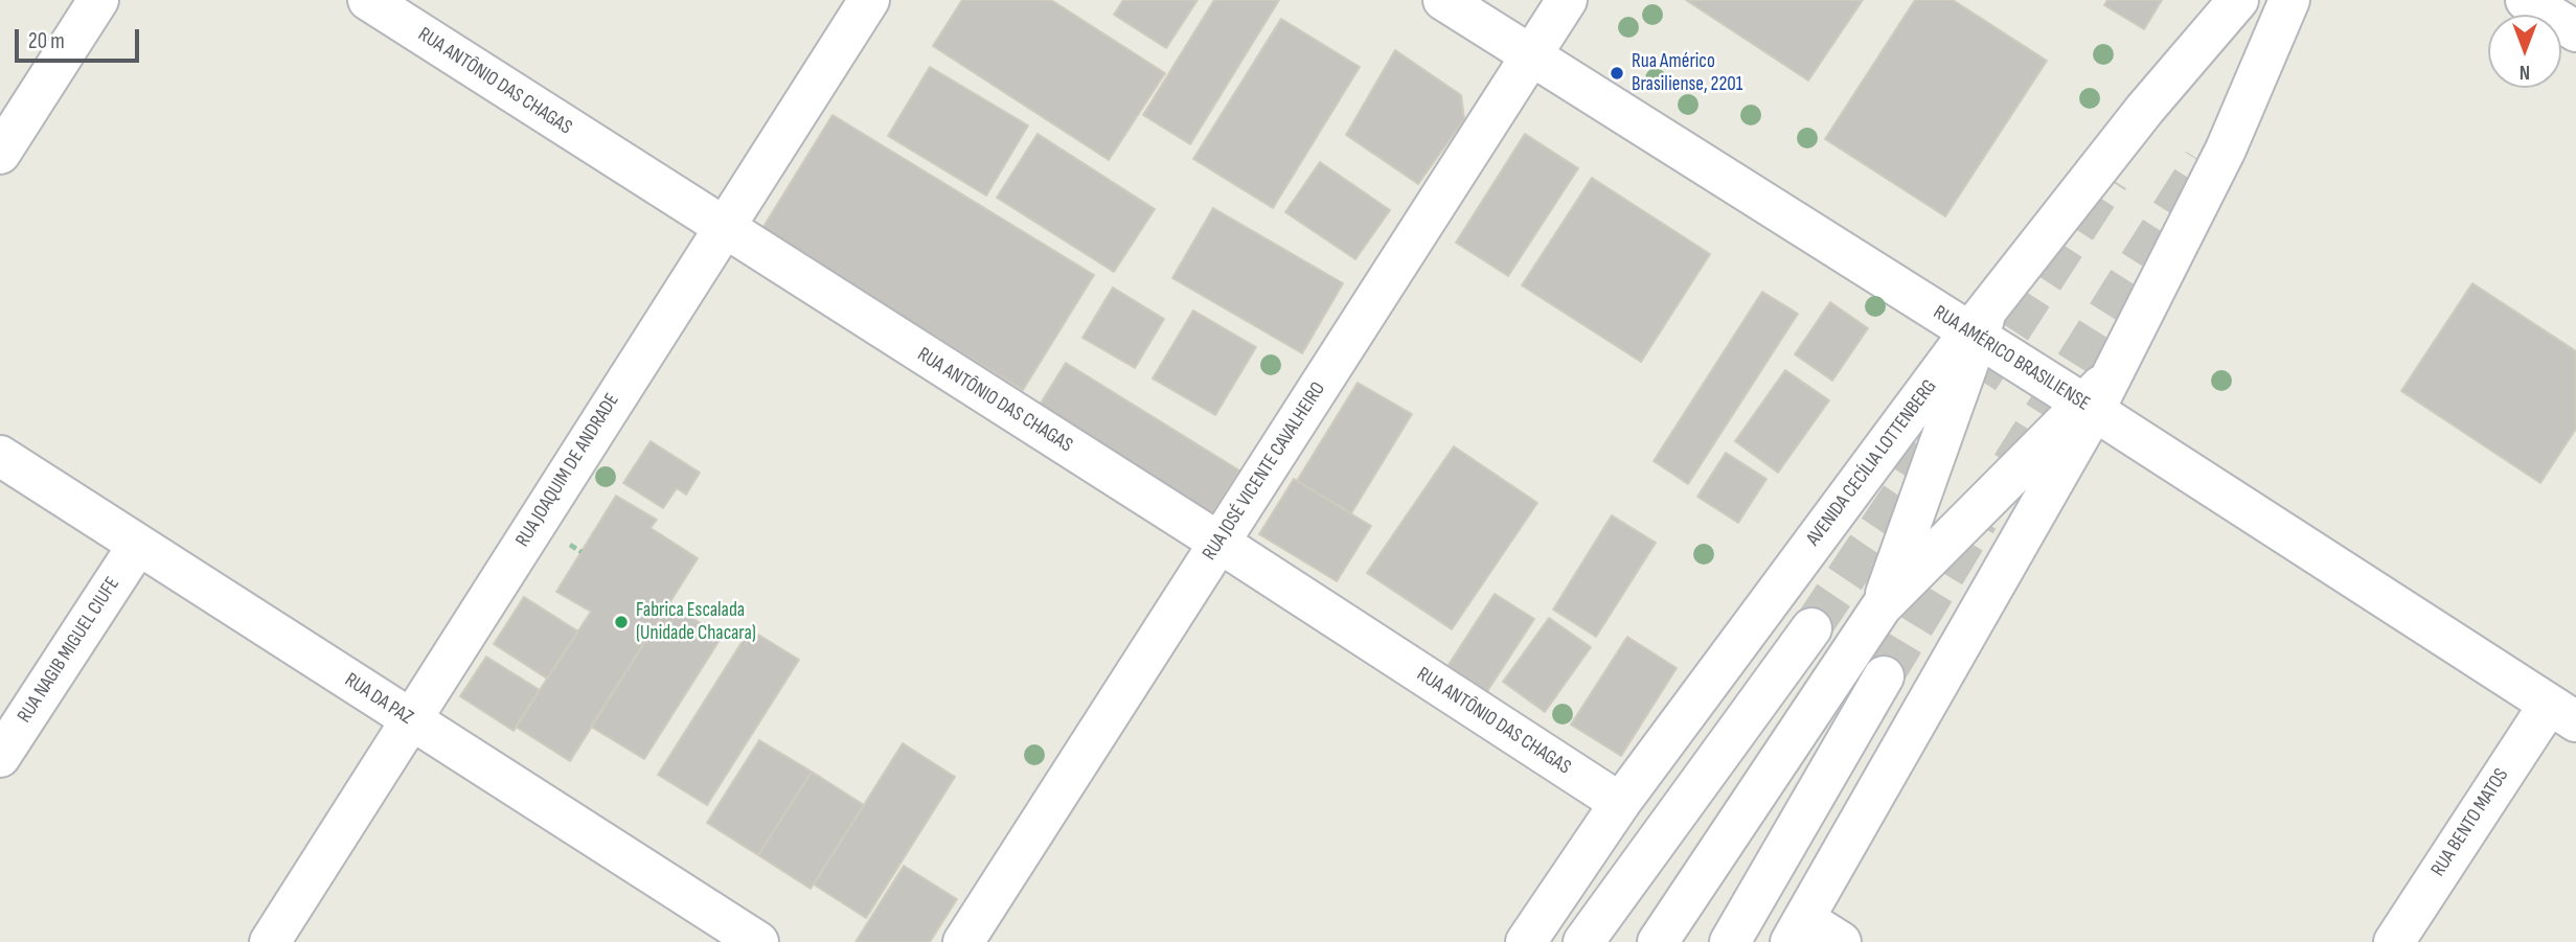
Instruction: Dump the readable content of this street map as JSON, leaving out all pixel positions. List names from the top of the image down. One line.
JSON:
{"streets":{"street":["RUA ANTÔNIO DAS CHAGAS","RUA AMÉRICO BRASILIENSE","AVENIDA CECÍLIA LOTTENBERG","RUA JOAQUIM DE ANDRADE","RUA JOSÉ VICENTE CAVALHEIRO","RUA NAGIB MIGUEL CIUFE","RUA DA PAZ","RUA BENTO MATOS"]},"crossings":[["RUA ANTÔNIO DAS CHAGAS","AVENIDA CECÍLIA LOTTENBERG"],["RUA ANTÔNIO DAS CHAGAS","RUA JOAQUIM DE ANDRADE"],["RUA ANTÔNIO DAS CHAGAS","RUA JOSÉ VICENTE CAVALHEIRO"],["RUA AMÉRICO BRASILIENSE","AVENIDA CECÍLIA LOTTENBERG"],["RUA AMÉRICO BRASILIENSE","RUA JOSÉ VICENTE CAVALHEIRO"],["RUA AMÉRICO BRASILIENSE","RUA BENTO MATOS"],["RUA JOAQUIM DE ANDRADE","RUA DA PAZ"],["RUA NAGIB MIGUEL CIUFE","RUA DA PAZ"]],"places":["Rua Américo Brasiliense, 2201","Fabrica Escalada (Unidade Chacara)"],"scale_bar":"20 m","north":"bottom"}
